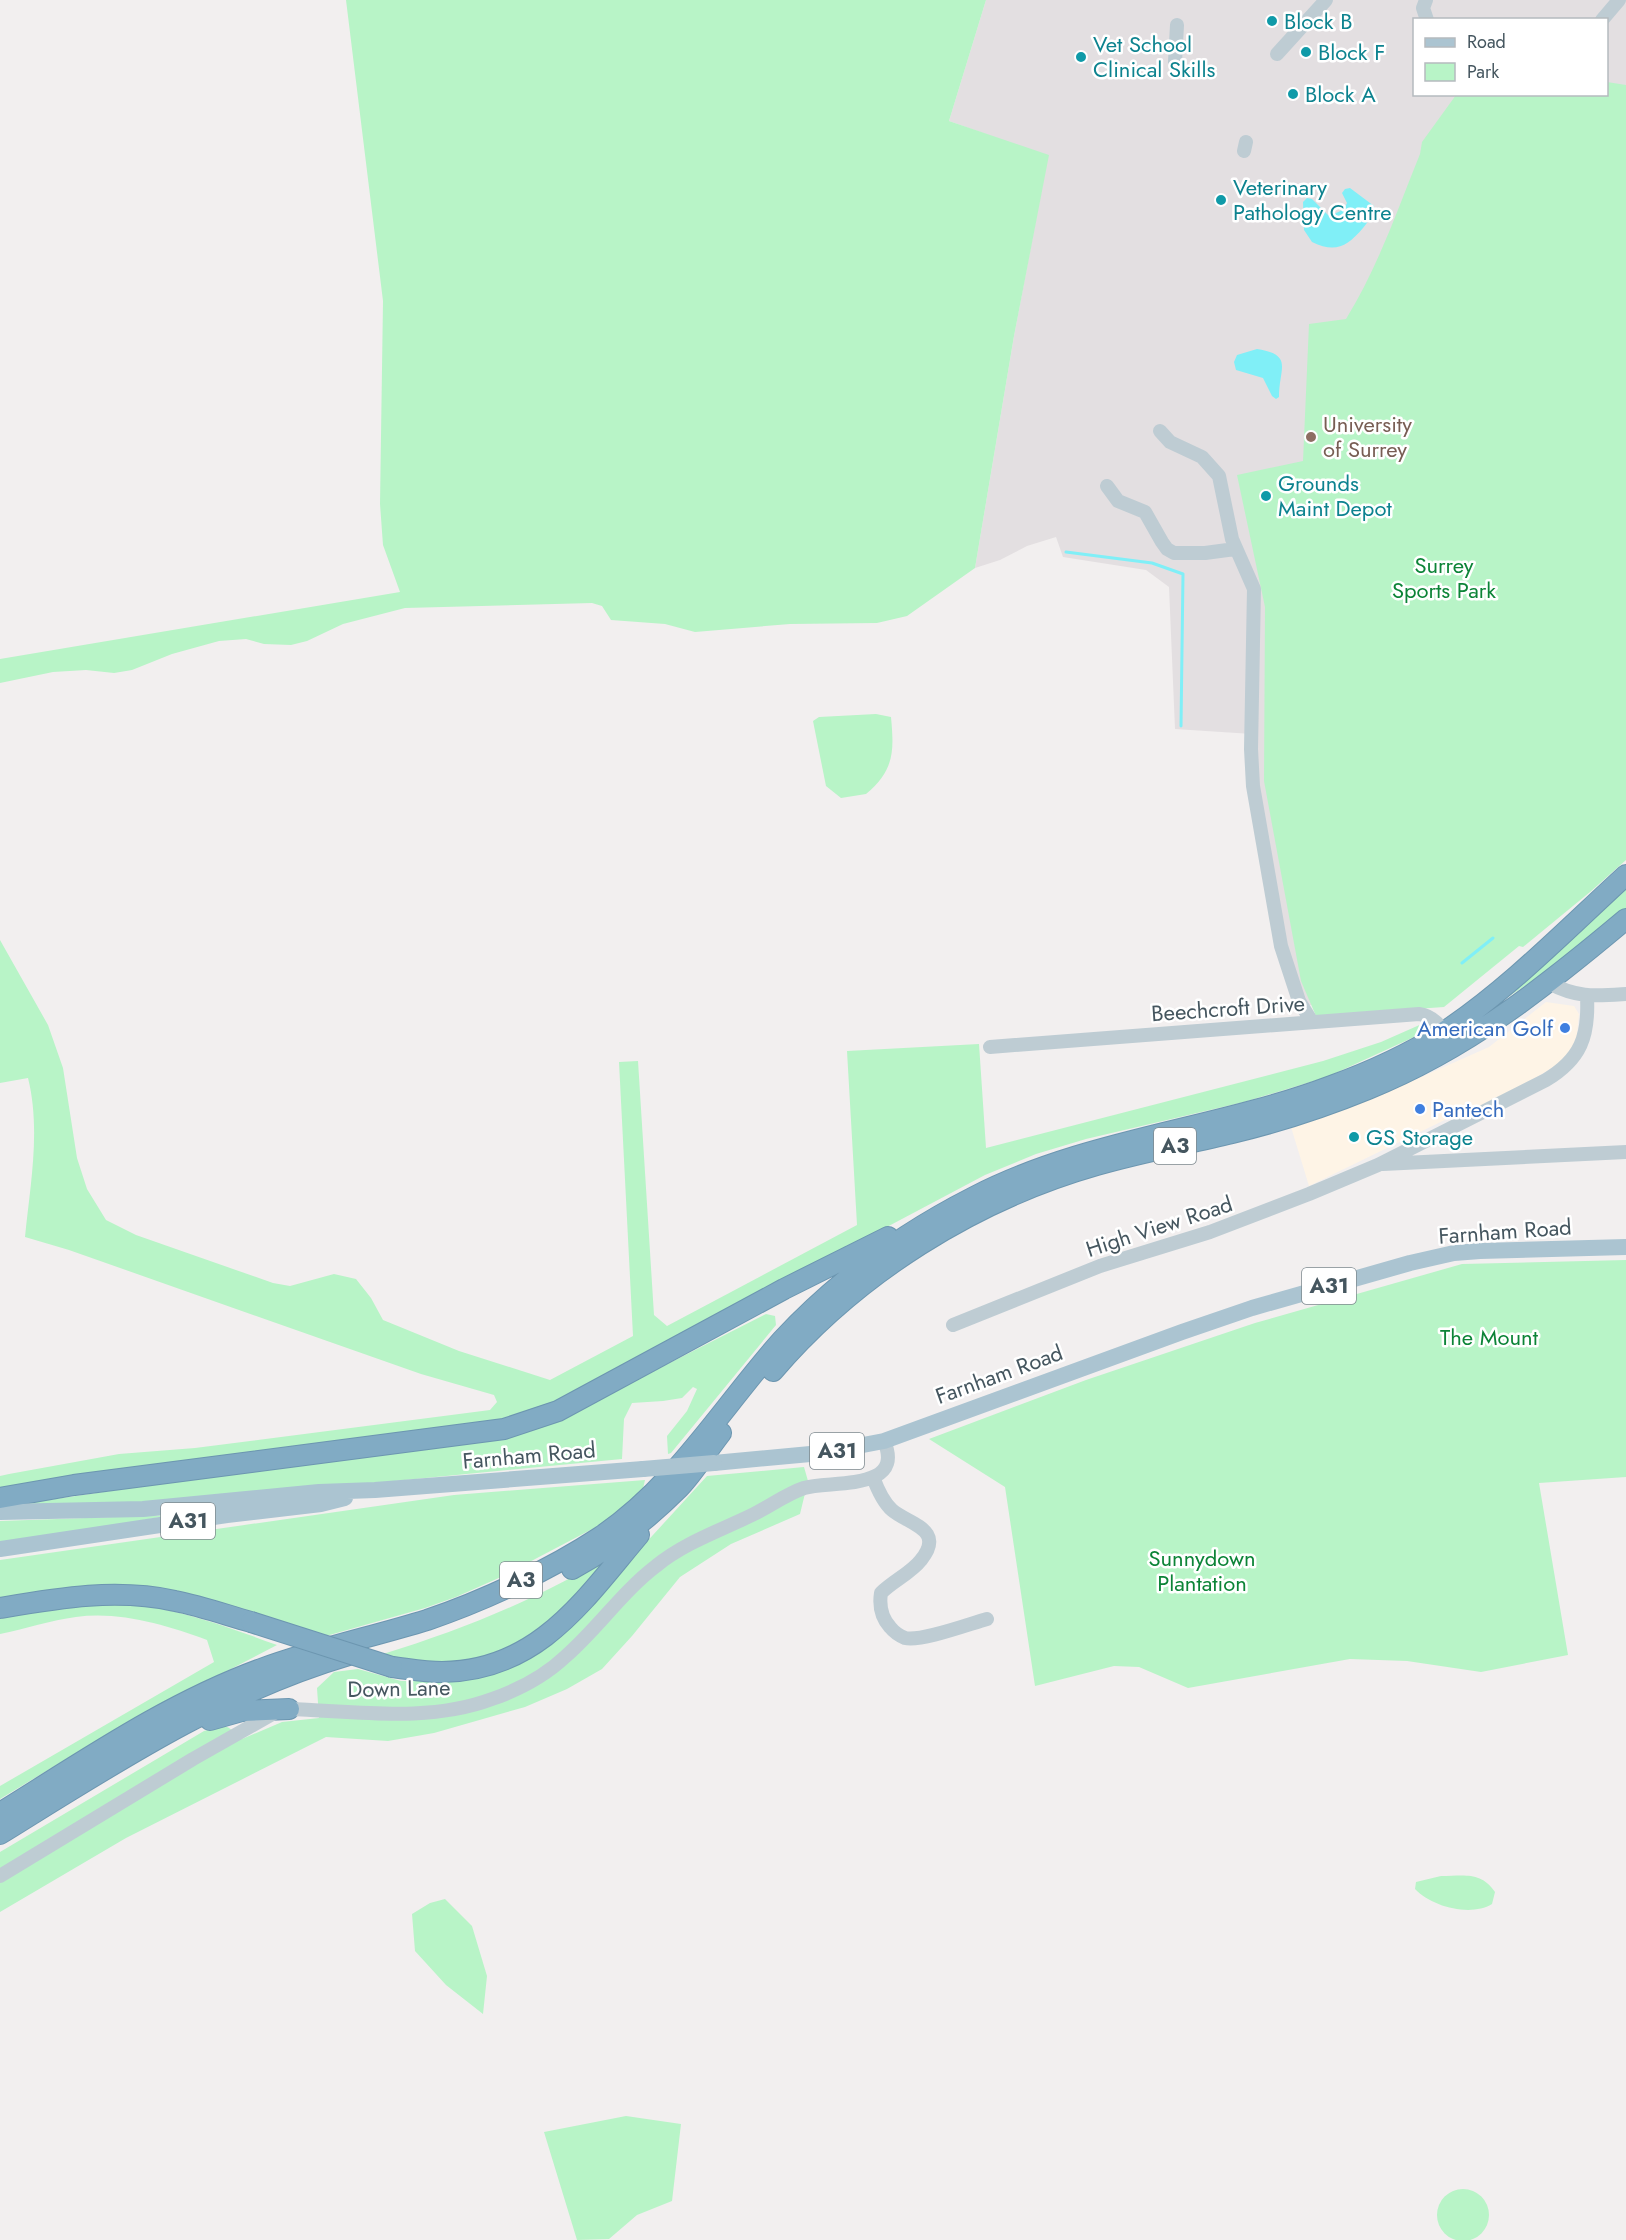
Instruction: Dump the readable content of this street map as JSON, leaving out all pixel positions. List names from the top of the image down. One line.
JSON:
{"streets":{"highway":["A3"],"main road":["Farnham Road","A31"],"street":["Beechcroft Drive","High View Road","Down Lane"]},"crossings":[["Beechcroft Drive","A3"]],"parks":["Surrey Sports Park","The Mount","Sunnydown Plantation"],"places":["Block B","Block F","Vet School Clinical Skills","Block A","Veterinary Pathology Centre","University of Surrey","Grounds Maint Depot","American Golf","Pantech","GS Storage"],"legend":["Road","Park"]}
